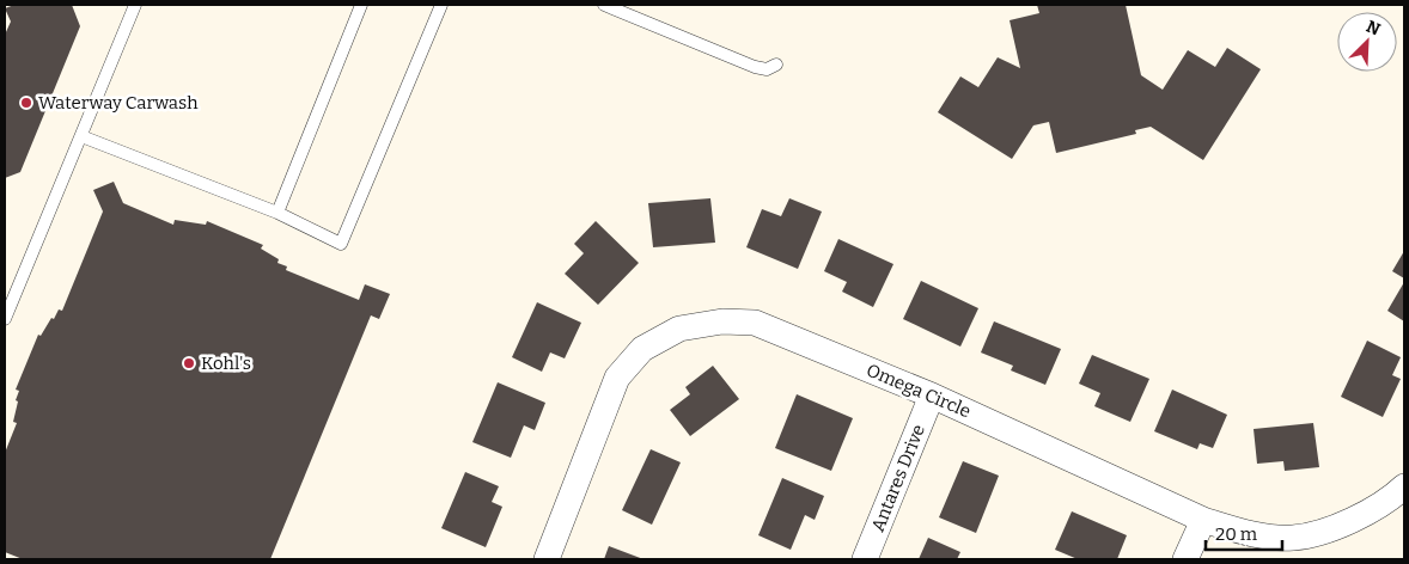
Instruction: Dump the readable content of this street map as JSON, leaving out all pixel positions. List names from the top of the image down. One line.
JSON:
{"streets":{"street":["Omega Circle","Antares Drive"]},"crossings":[["Omega Circle","Antares Drive"]],"places":["Waterway Carwash","Kohl's"],"scale_bar":"20 m","north":"top right"}
